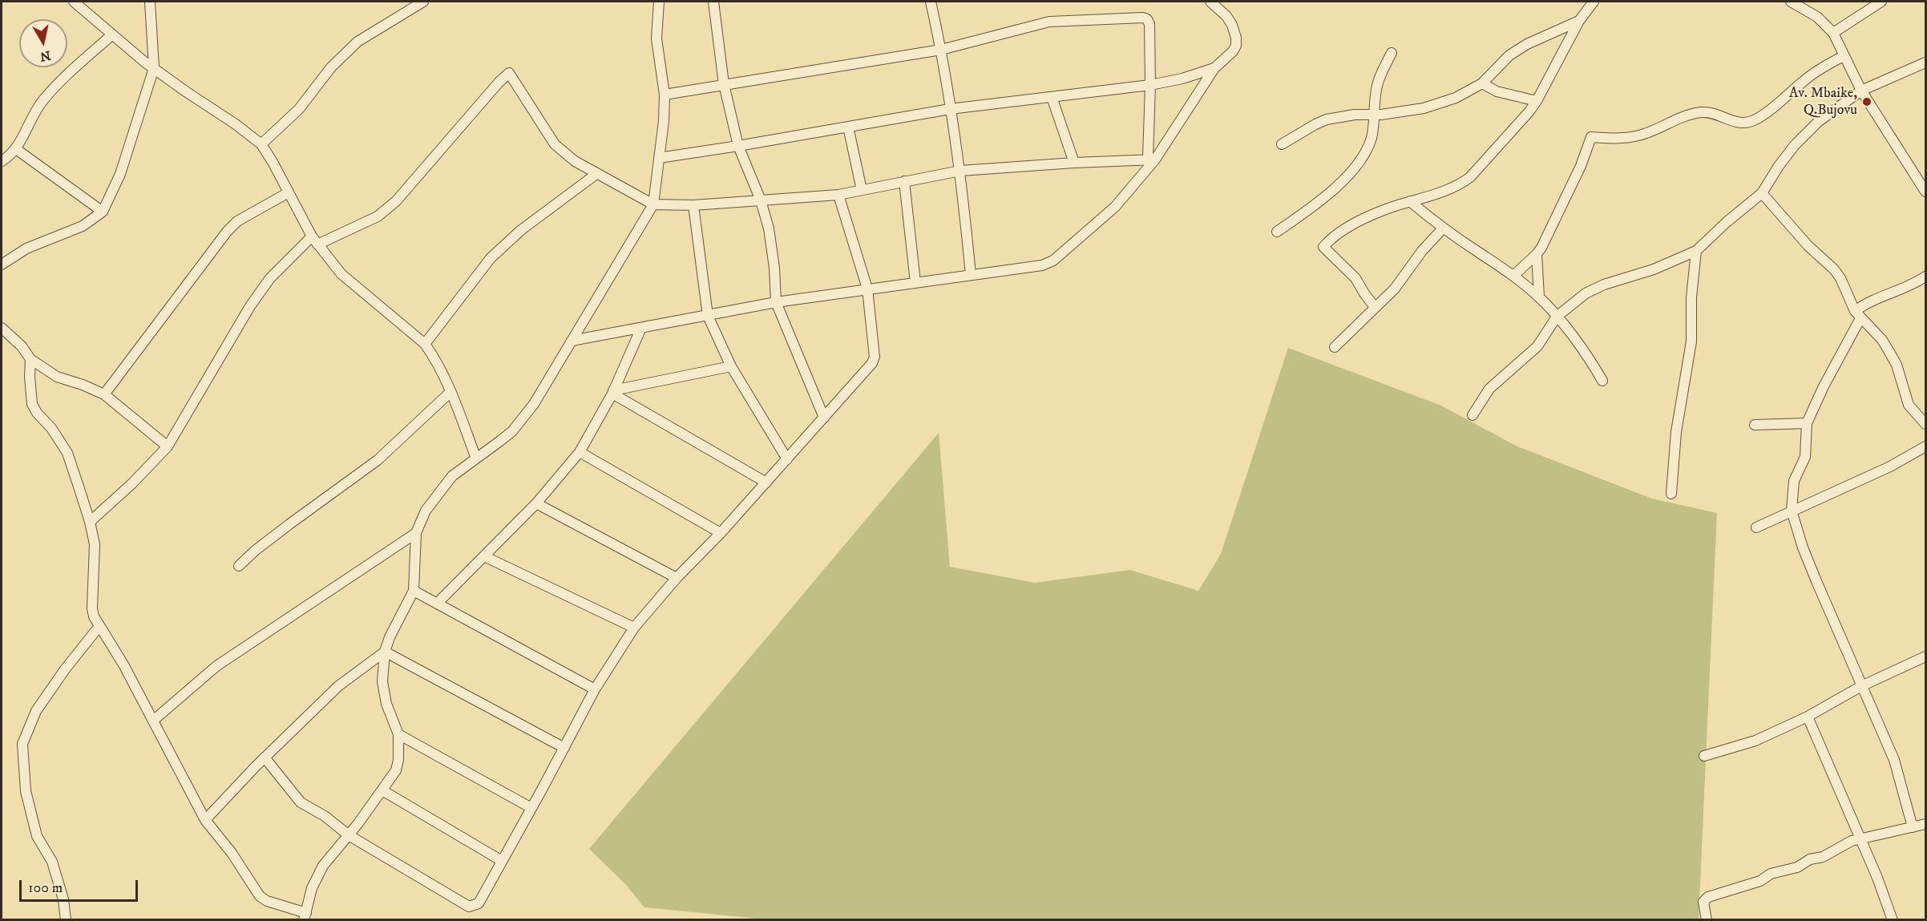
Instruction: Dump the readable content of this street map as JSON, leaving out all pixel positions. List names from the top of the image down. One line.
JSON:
{"places":["Av. Mbaike, Q.Bujovu"],"scale_bar":"100 m","north":"bottom"}
